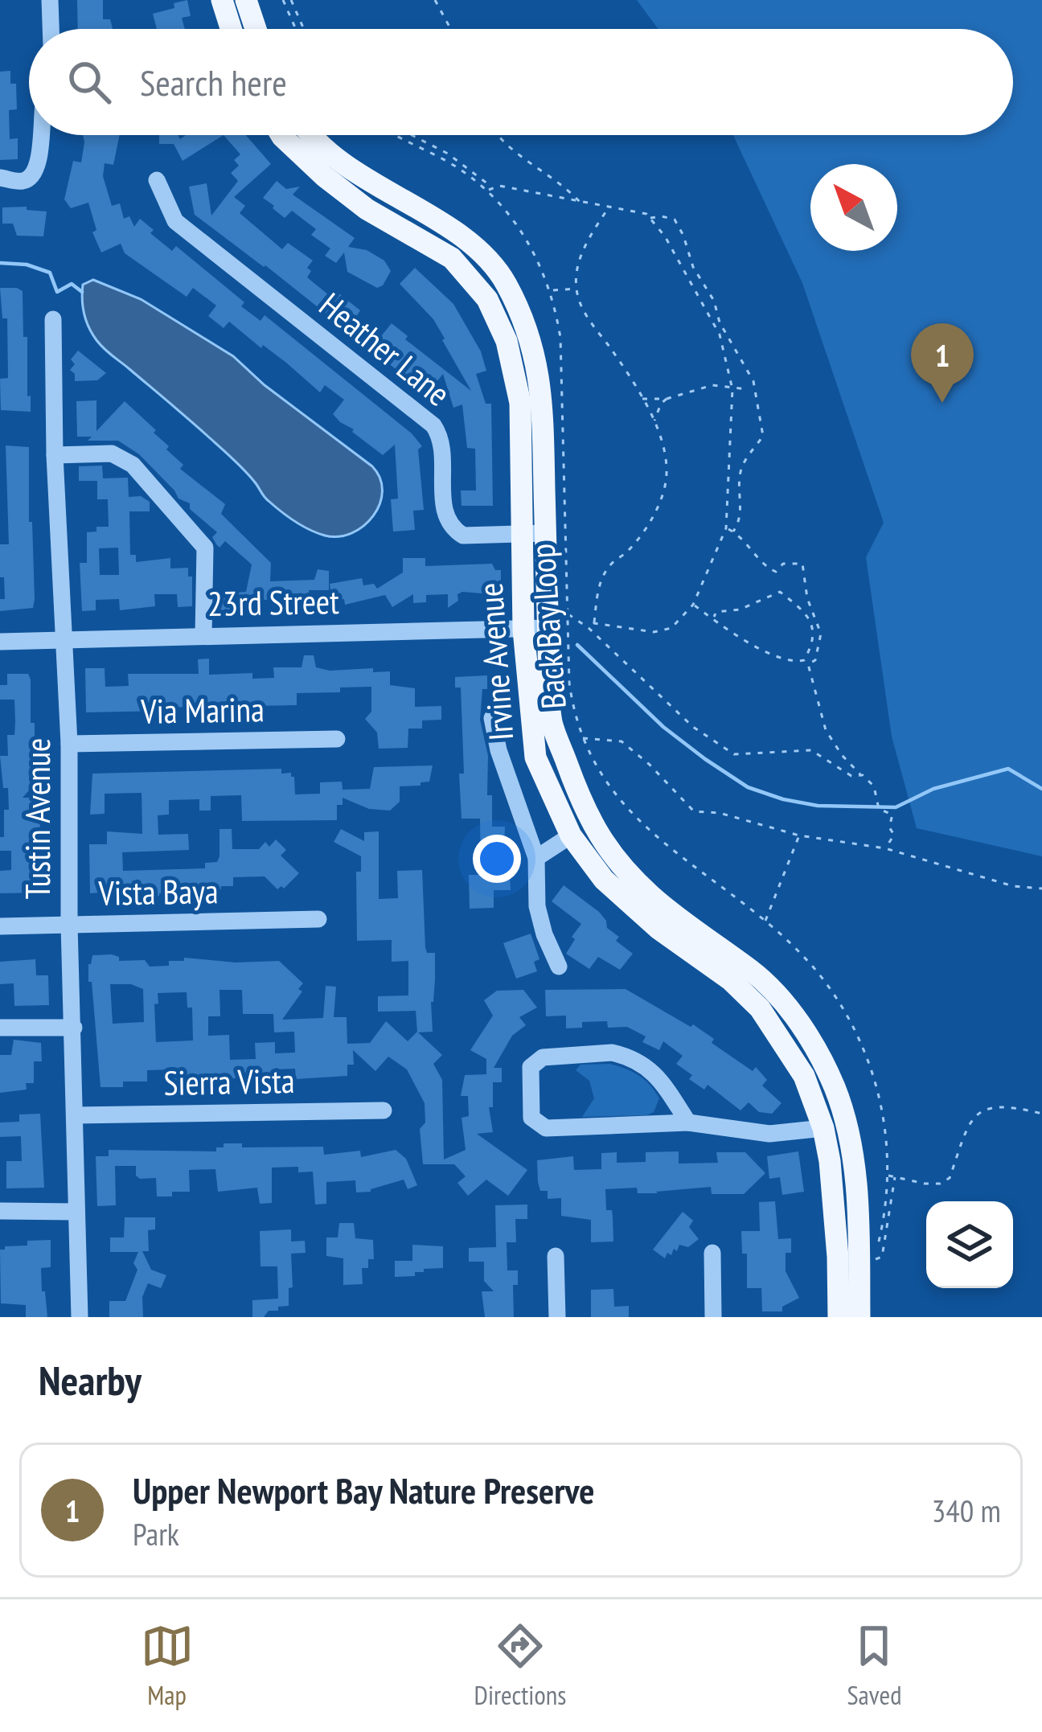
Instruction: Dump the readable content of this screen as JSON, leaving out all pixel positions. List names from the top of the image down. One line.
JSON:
{"streets":{"main road":["Irvine Avenue"],"street":["Heather Lane","23rd Street","Via Marina","Tustin Avenue","Vista Baya","Sierra Vista"],"path":["Back Bay Loop"]},"crossings":[["Heather Lane","Irvine Avenue"],["23rd Street","Irvine Avenue"],["23rd Street","Tustin Avenue"],["Back Bay Loop","Irvine Avenue"],["Via Marina","Tustin Avenue"],["Tustin Avenue","Vista Baya"],["Tustin Avenue","Sierra Vista"]],"north":"top left","page":{"search":"Search here","pins":"1","heading":"Nearby","list":[{"mark":"1","name":"Upper Newport Bay Nature Preserve","note":"Park","value":"340 m"}],"nav":["Map","Directions","Saved"]}}
